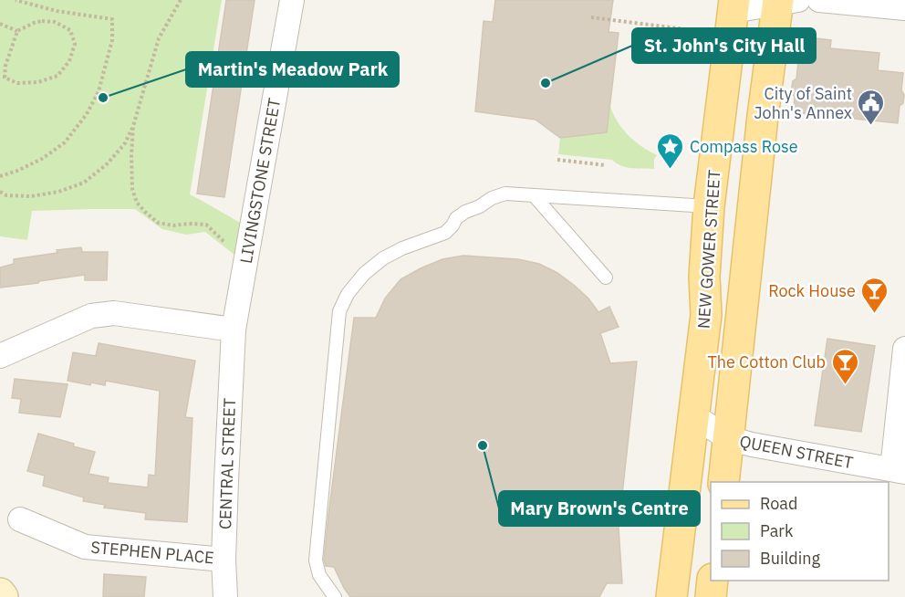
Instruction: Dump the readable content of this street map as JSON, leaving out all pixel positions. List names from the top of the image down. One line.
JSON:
{"streets":{"main road":["NEW GOWER STREET"],"street":["LIVINGSTONE STREET","QUEEN STREET","CENTRAL STREET","STEPHEN PLACE"]},"crossings":[["LIVINGSTONE STREET","CENTRAL STREET"],["NEW GOWER STREET","QUEEN STREET"],["CENTRAL STREET","STEPHEN PLACE"]],"places":{"other":["St. John's City Hall","Martin's Meadow Park","Mary Brown's Centre"],"public building":["City of Saint John's Annex"],"place":["Compass Rose"],"bar":["Rock House","The Cotton Club"]},"legend":["Road","Park","Building"]}
